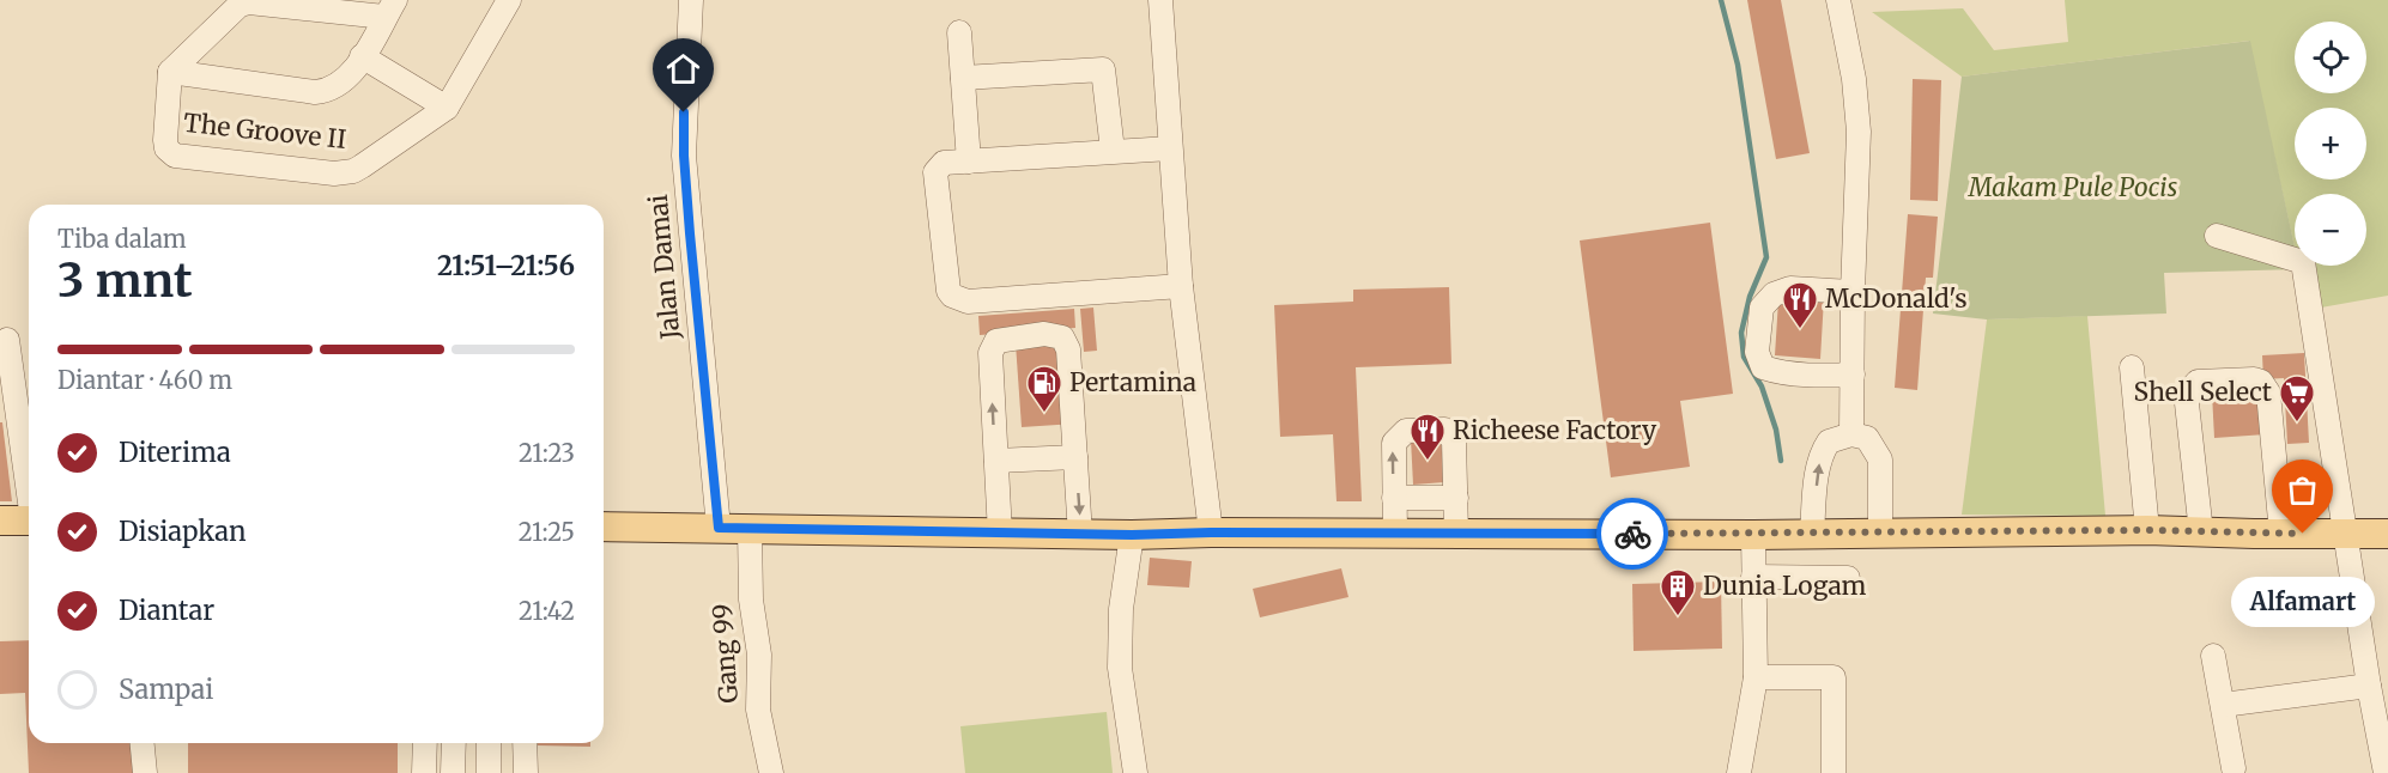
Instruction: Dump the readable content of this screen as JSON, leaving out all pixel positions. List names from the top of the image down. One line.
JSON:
{"streets":{"street":["The Groove II","Jalan Damai","Gang 99"]},"parks":["Makam Pule Pocis"],"places":{"restaurant":["McDonald's","Richeese Factory"],"fuel station":["Pertamina"],"supermarket":["Shell Select"],"other":["Alfamart"],"building":["Dunia Logam"]},"page":{"map_buttons":["+","−"],"heading":["3 mnt","Tiba dalam","21:51–21:56"],"bar":"Diantar · 460 m","list":[["Diterima","21:23"],["Disiapkan","21:25"],["Diantar","21:42"],"Sampai"],"bubble":"Alfamart"}}
